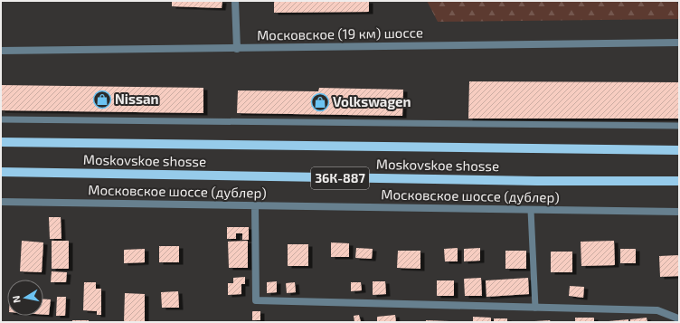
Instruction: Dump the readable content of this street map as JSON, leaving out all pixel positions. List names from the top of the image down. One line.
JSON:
{"streets":{"main road":["Moskovskoe shosse","36К-887"],"street":["Московское (19 км) шоссе","Московское шоссе (дублер)"]},"places":{"shop":["Nissan","Volkswagen"]},"north":"left"}
